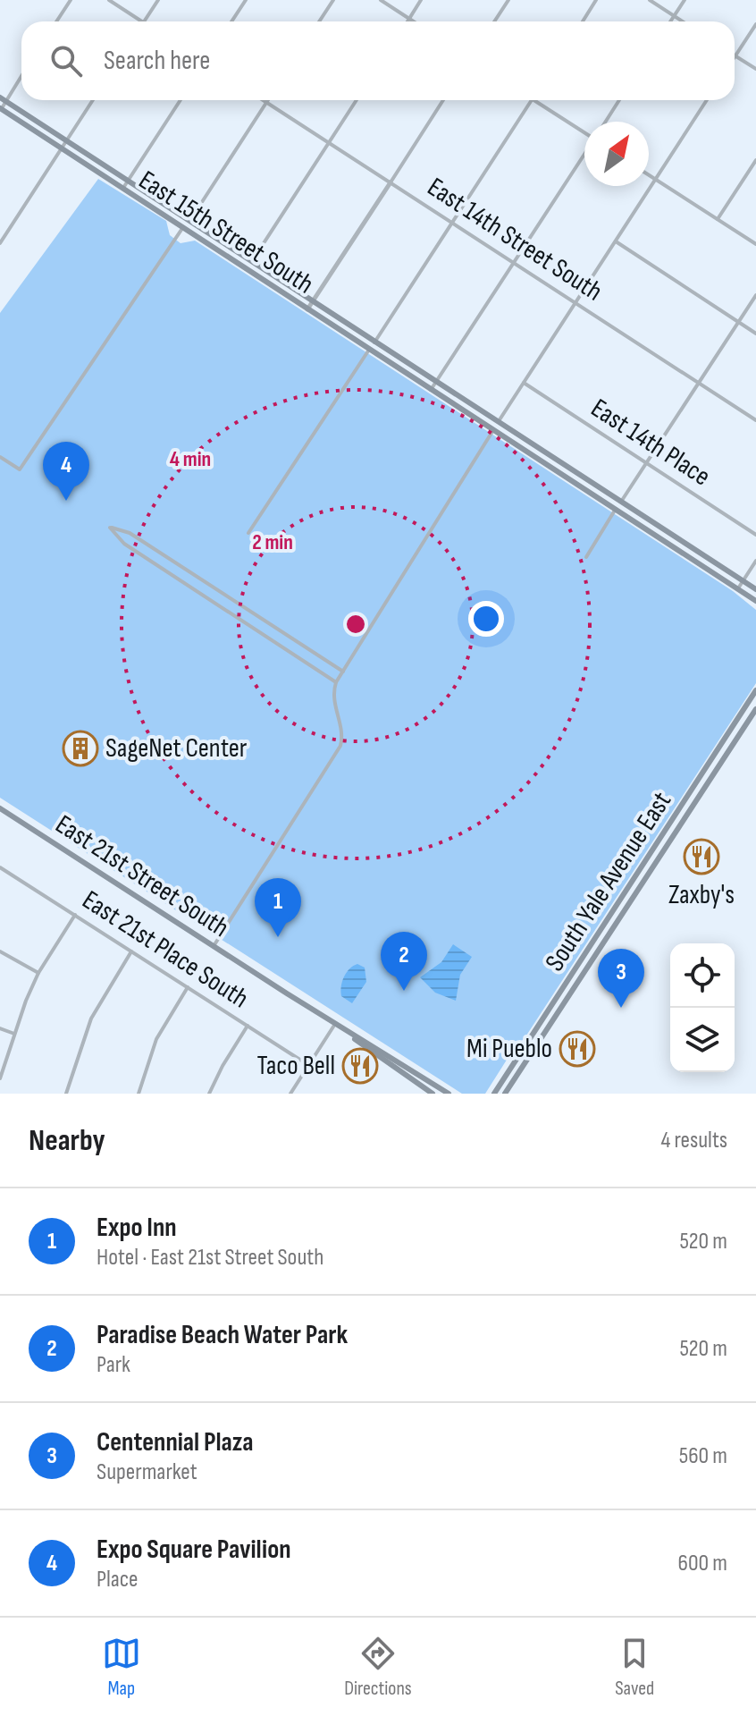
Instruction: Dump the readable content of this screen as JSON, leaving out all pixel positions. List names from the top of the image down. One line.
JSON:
{"streets":{"main road":["East 15th Street South","East 21st Street South","South Yale Avenue East"],"street":["East 14th Street South","East 14th Place","East 21st Place South"]},"places":{"building":["SageNet Center"],"restaurant":["Zaxby's","Mi Pueblo","Taco Bell"]},"north":"top right","page":{"search":"Search here","pins":["4","1","2","3"],"heading":["Nearby","4 results"],"list":[{"mark":"1","name":"Expo Inn","note":"Hotel · East 21st Street South","value":"520 m"},{"mark":"2","name":"Paradise Beach Water Park","note":"Park","value":"520 m"},{"mark":"3","name":"Centennial Plaza","note":"Supermarket","value":"560 m"},{"mark":"4","name":"Expo Square Pavilion","note":"Place","value":"600 m"}],"nav":["Map","Directions","Saved"]},"rings":["4 min","2 min"]}
